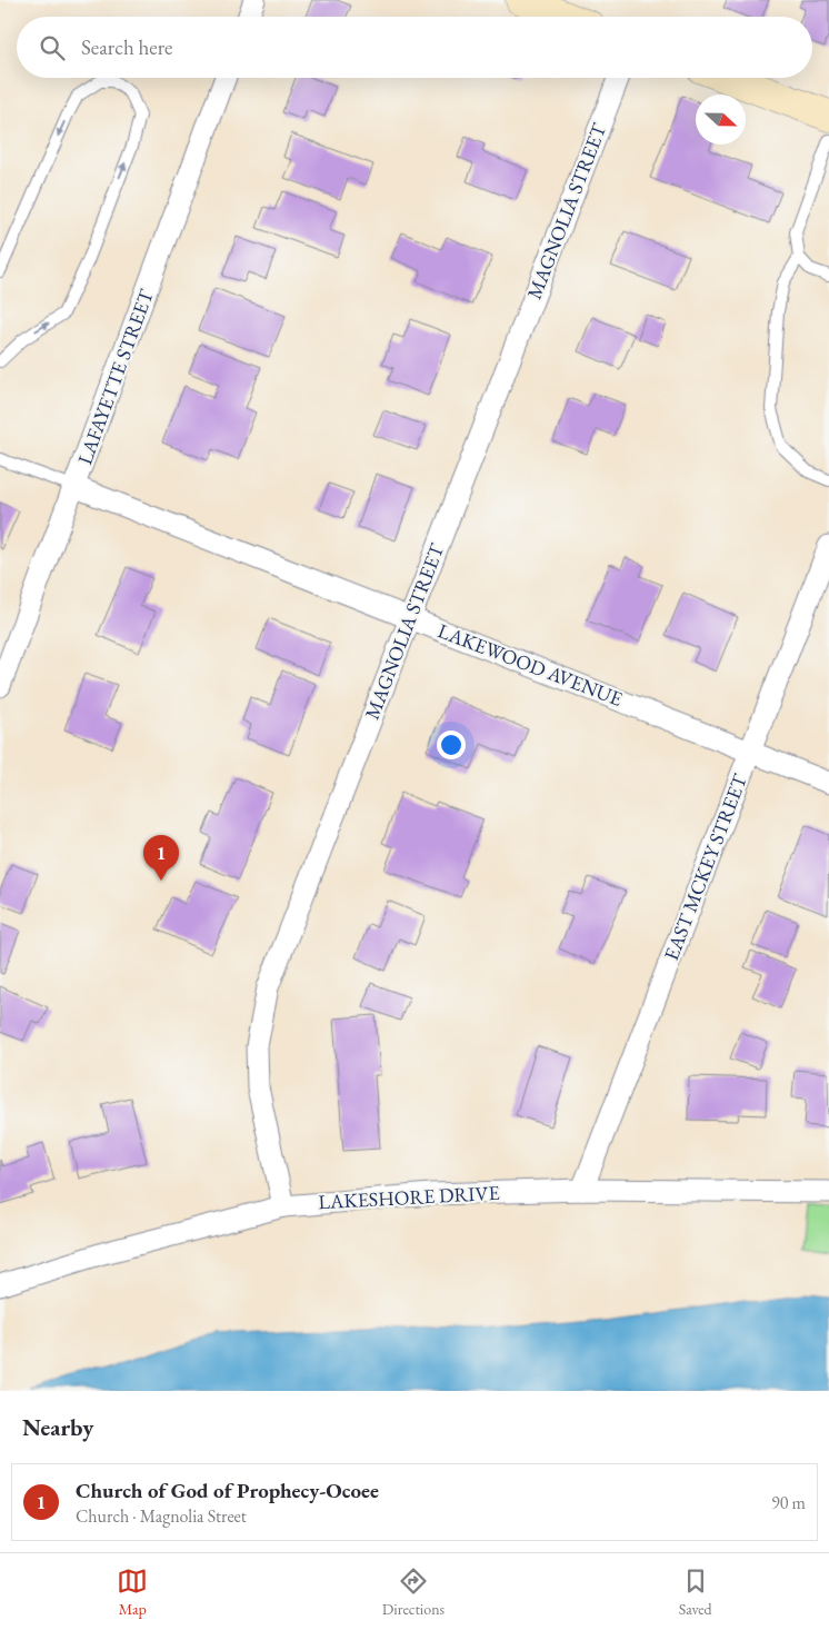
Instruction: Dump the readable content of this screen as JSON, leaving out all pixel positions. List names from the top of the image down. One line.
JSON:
{"streets":{"street":["MAGNOLIA STREET","LAFAYETTE STREET","LAKEWOOD AVENUE","EAST MCKEY STREET","LAKESHORE DRIVE"]},"crossings":[["MAGNOLIA STREET","LAKEWOOD AVENUE"],["MAGNOLIA STREET","LAKESHORE DRIVE"],["LAFAYETTE STREET","LAKEWOOD AVENUE"],["LAKEWOOD AVENUE","EAST MCKEY STREET"],["EAST MCKEY STREET","LAKESHORE DRIVE"]],"north":"right","page":{"search":"Search here","pins":"1","heading":"Nearby","list":[{"mark":"1","name":"Church of God of Prophecy-Ocoee","note":"Church · Magnolia Street","value":"90 m"}],"nav":["Map","Directions","Saved"]}}
